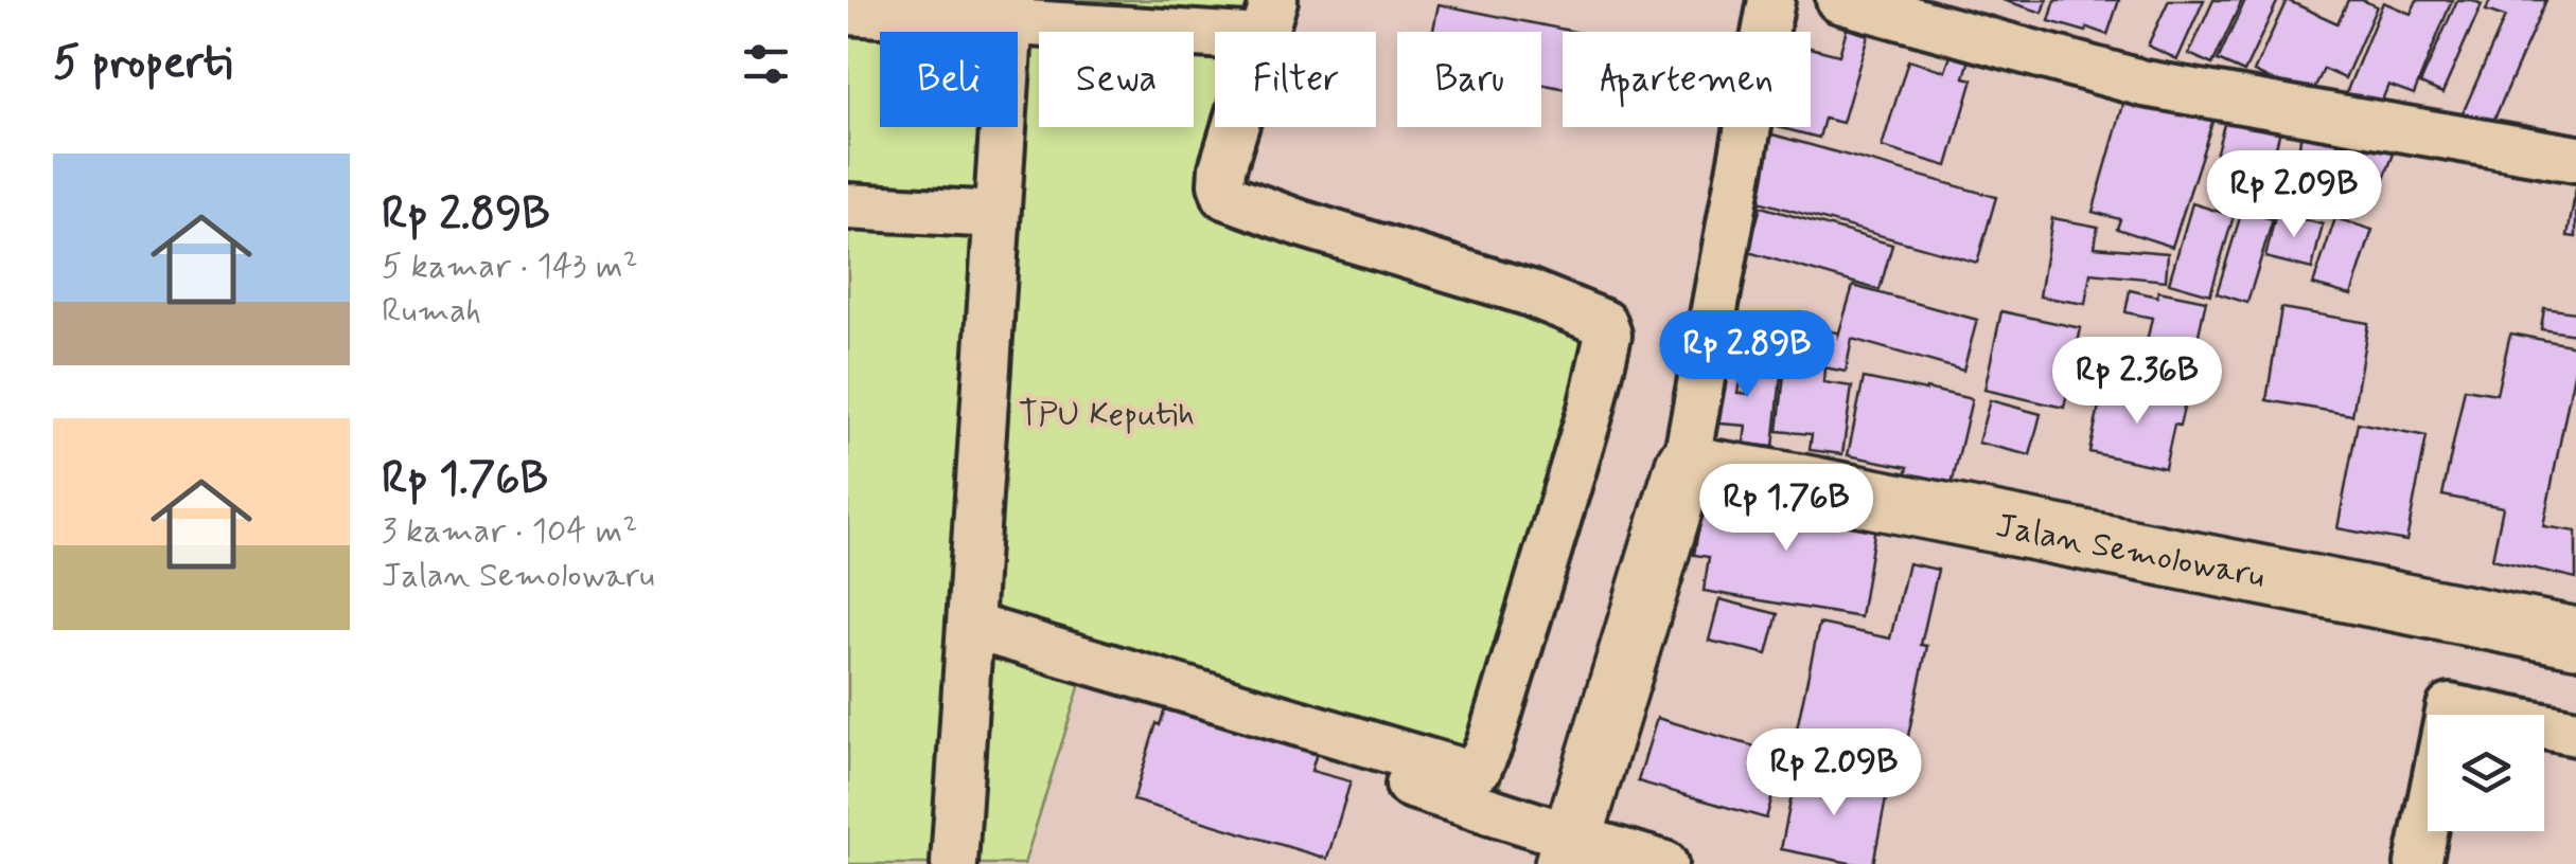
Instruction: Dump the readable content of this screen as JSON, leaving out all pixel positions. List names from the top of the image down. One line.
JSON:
{"streets":{"main road":["Jalan Semolowaru"]},"parks":["TPU Keputih"],"page":{"heading":"5 properti","chip":["Beli","Sewa","Filter","Baru","Apartemen"],"list":[{"name":"Rp 2.89B","note":"5 kamar · 143 m² · Rumah"},{"name":"Rp 1.76B","note":"3 kamar · 104 m² · Jalan Semolowaru"}],"price":["Rp 2.09B","Rp 2.89B","Rp 2.36B","Rp 1.76B","Rp 2.09B"]}}
